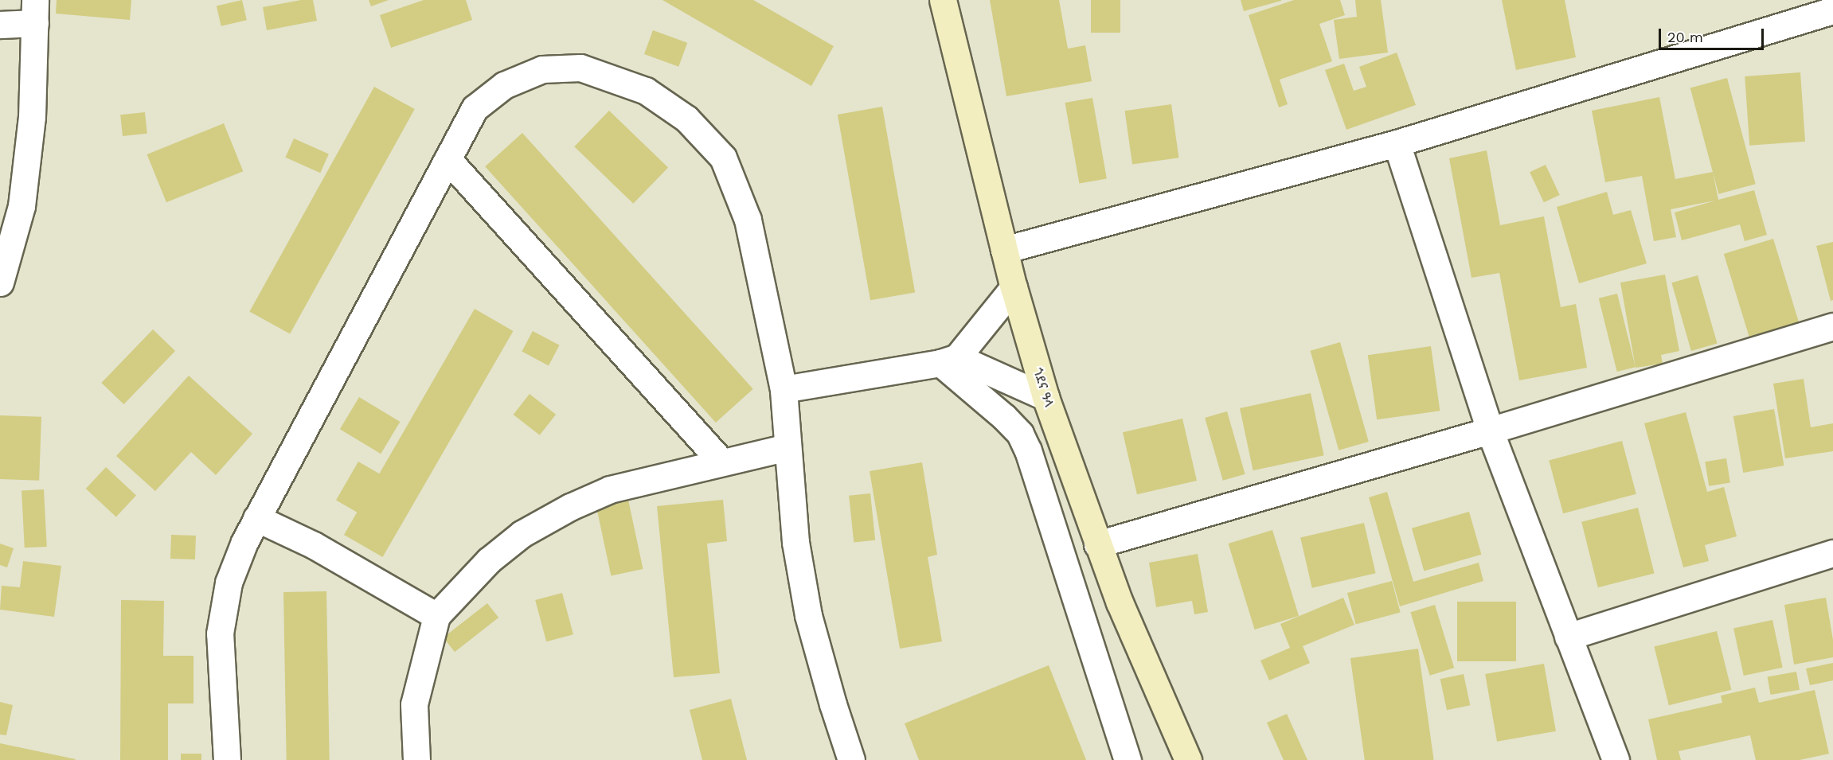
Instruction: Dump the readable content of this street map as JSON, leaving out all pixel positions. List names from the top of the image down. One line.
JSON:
{"streets":{"street":["ጎደና ዓላ"]},"scale_bar":"20 m"}
